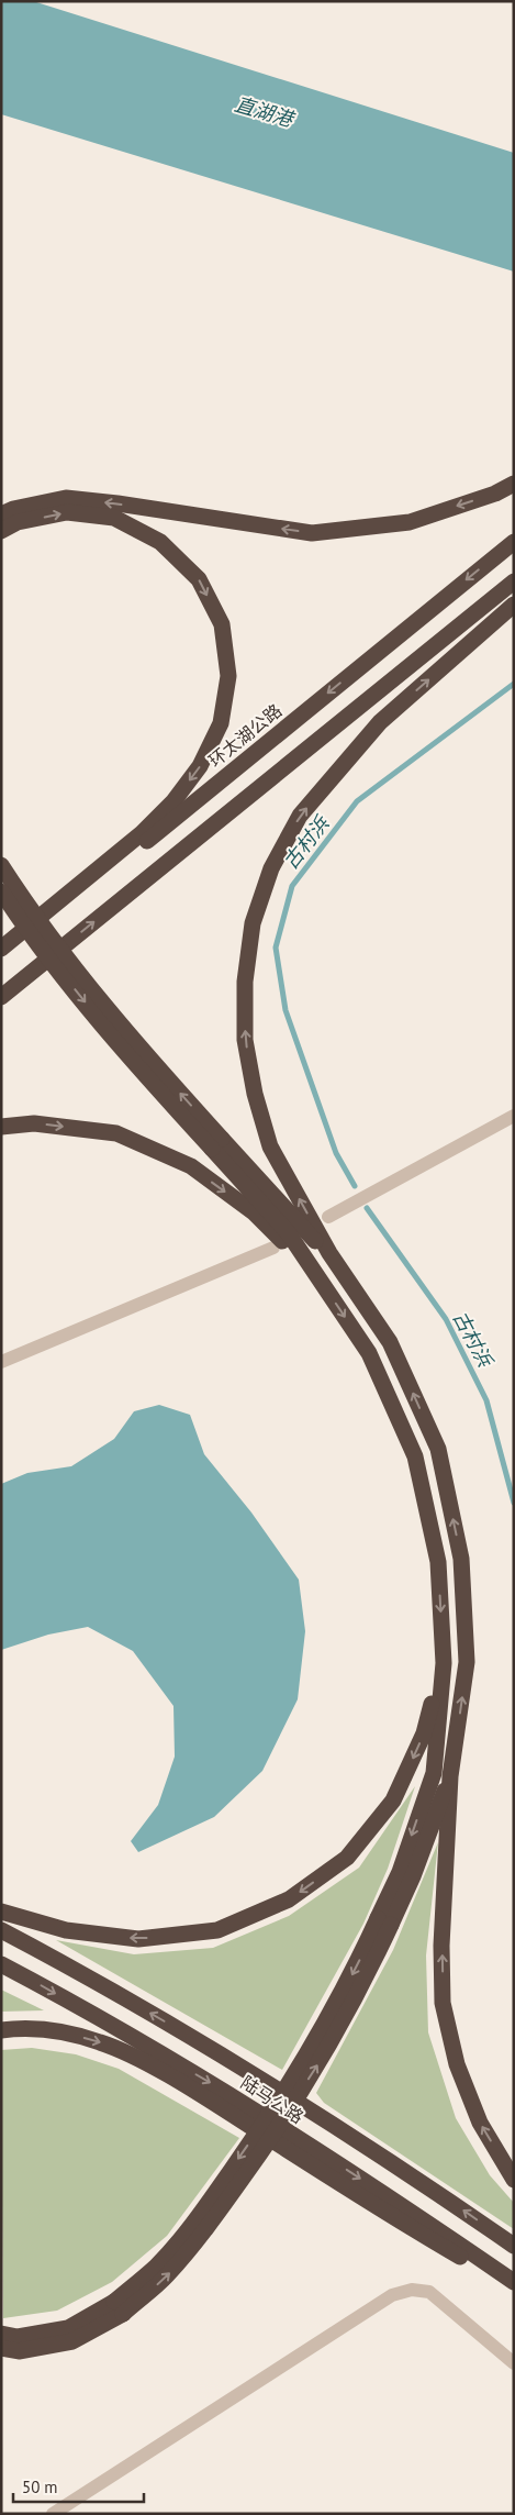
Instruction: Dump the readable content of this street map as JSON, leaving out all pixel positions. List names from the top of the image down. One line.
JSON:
{"streets":{"highway":["环太湖公路","陆马公路"]},"water":["直湖港","古村浜"],"scale_bar":"50 m"}
